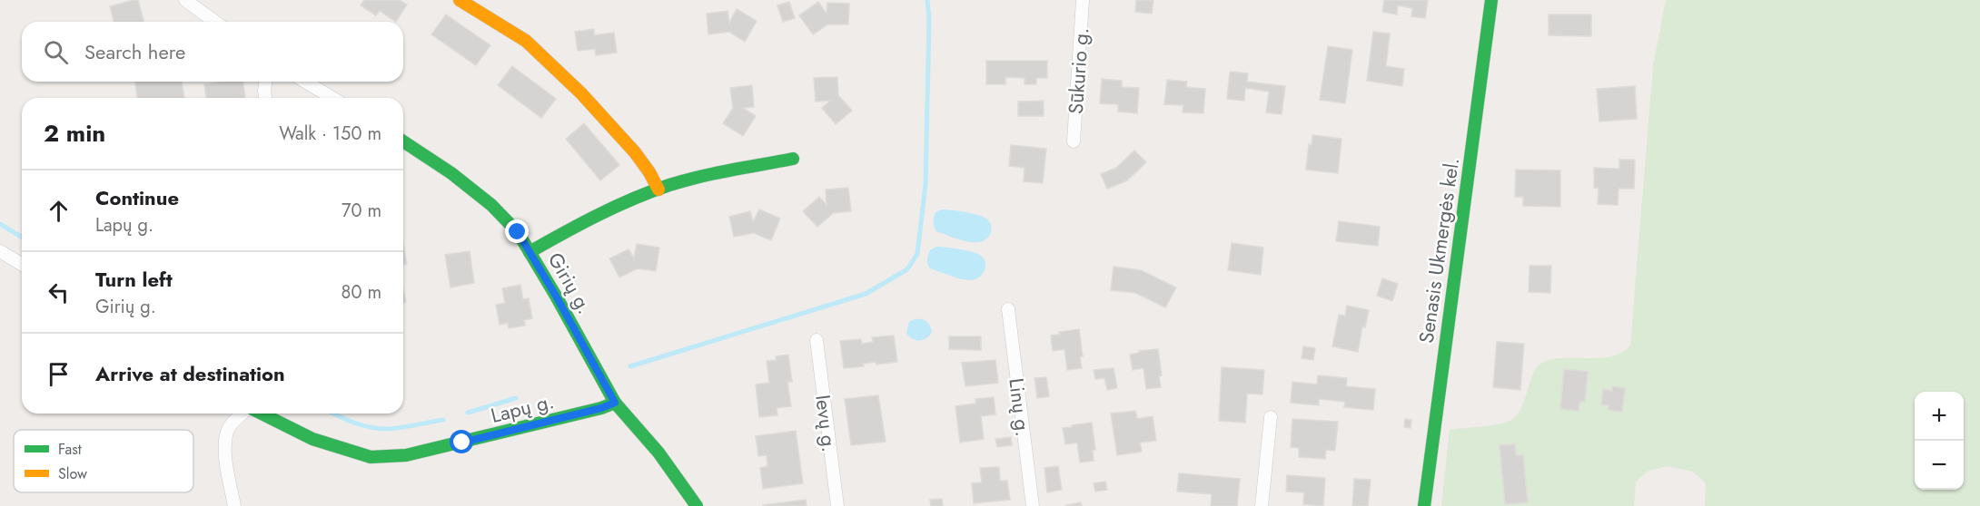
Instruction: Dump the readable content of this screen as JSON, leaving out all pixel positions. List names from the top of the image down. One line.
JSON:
{"streets":{"street":["Sūkurio g.","Senasis Ukmergės kel.","Girių g.","Linų g.","Lapų g.","Ievų g."]},"crossings":[["Girių g.","Lapų g."]],"legend":["Fast","Slow"],"page":{"search":"Search here","heading":["2 min","Walk · 150 m"],"list":[["Continue","Lapų g.","70 m"],["Turn left","Girių g.","80 m"],"Arrive at destination"],"map_buttons":["+","−"]}}
